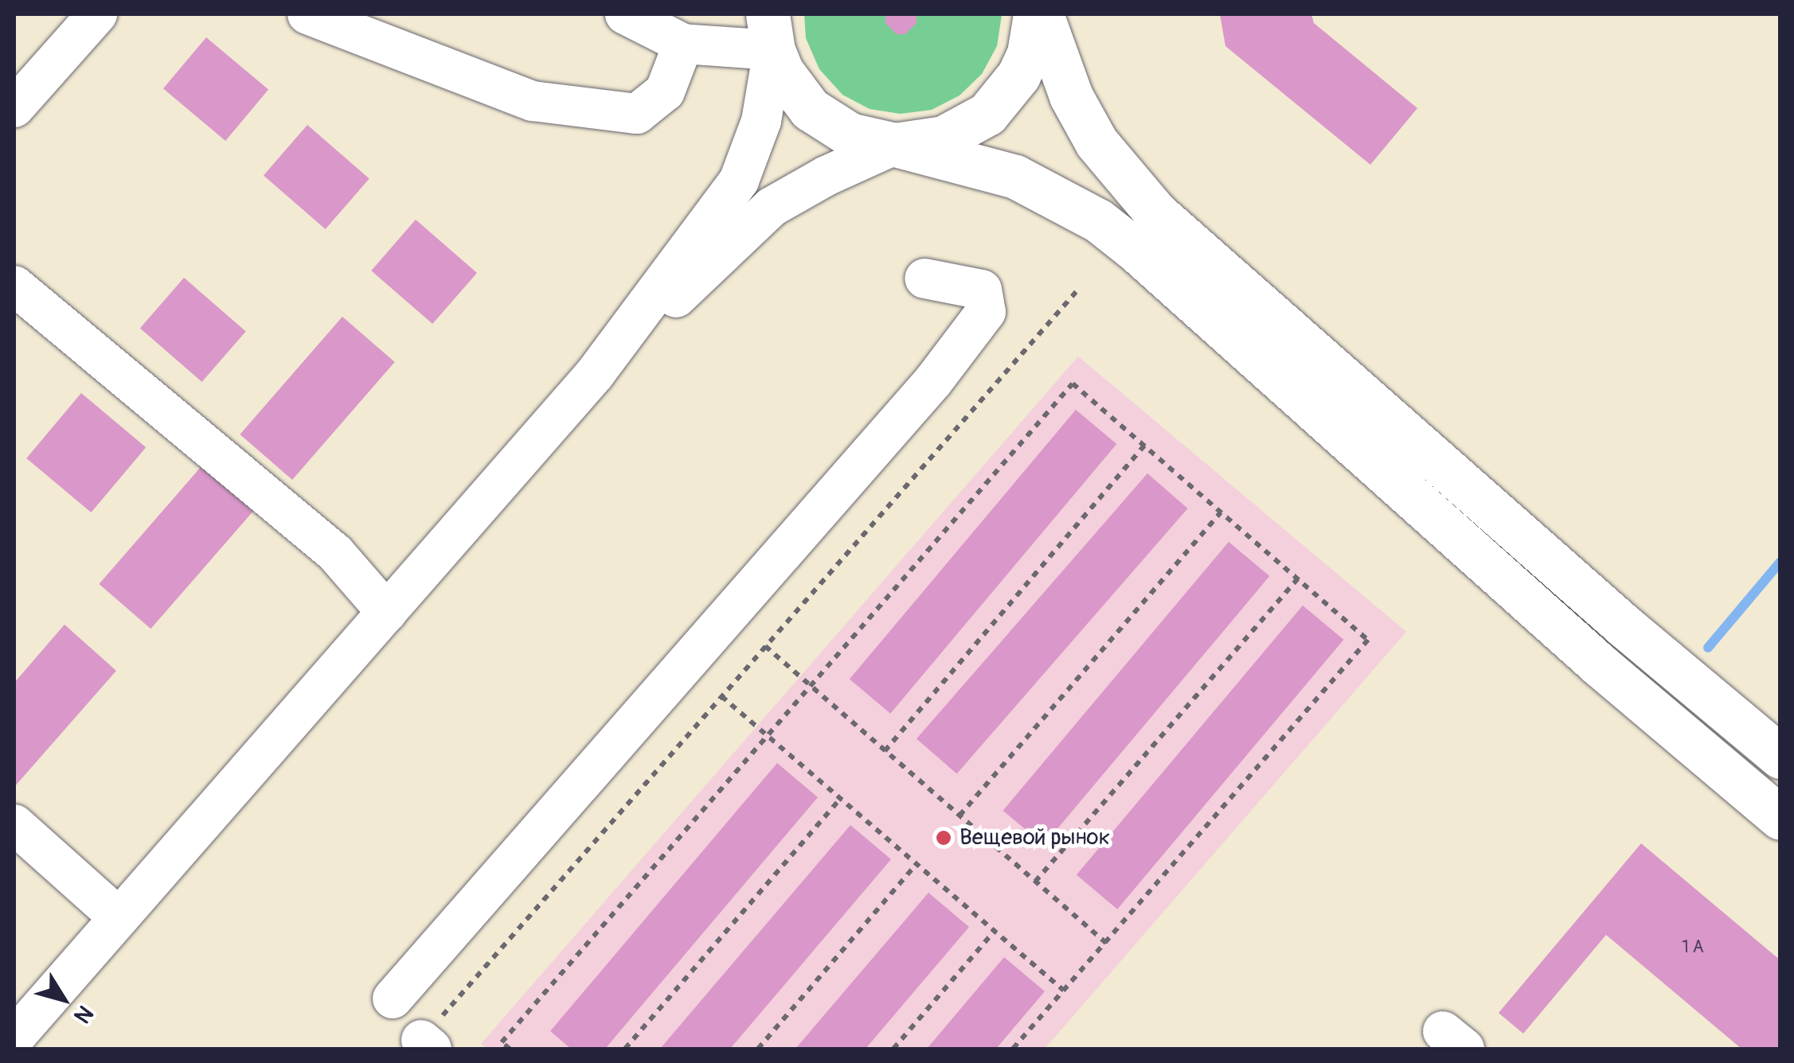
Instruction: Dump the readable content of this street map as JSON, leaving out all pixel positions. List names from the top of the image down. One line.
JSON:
{"places":["Вещевой рынок"],"house_numbers":["1 А"],"north":"bottom right"}
